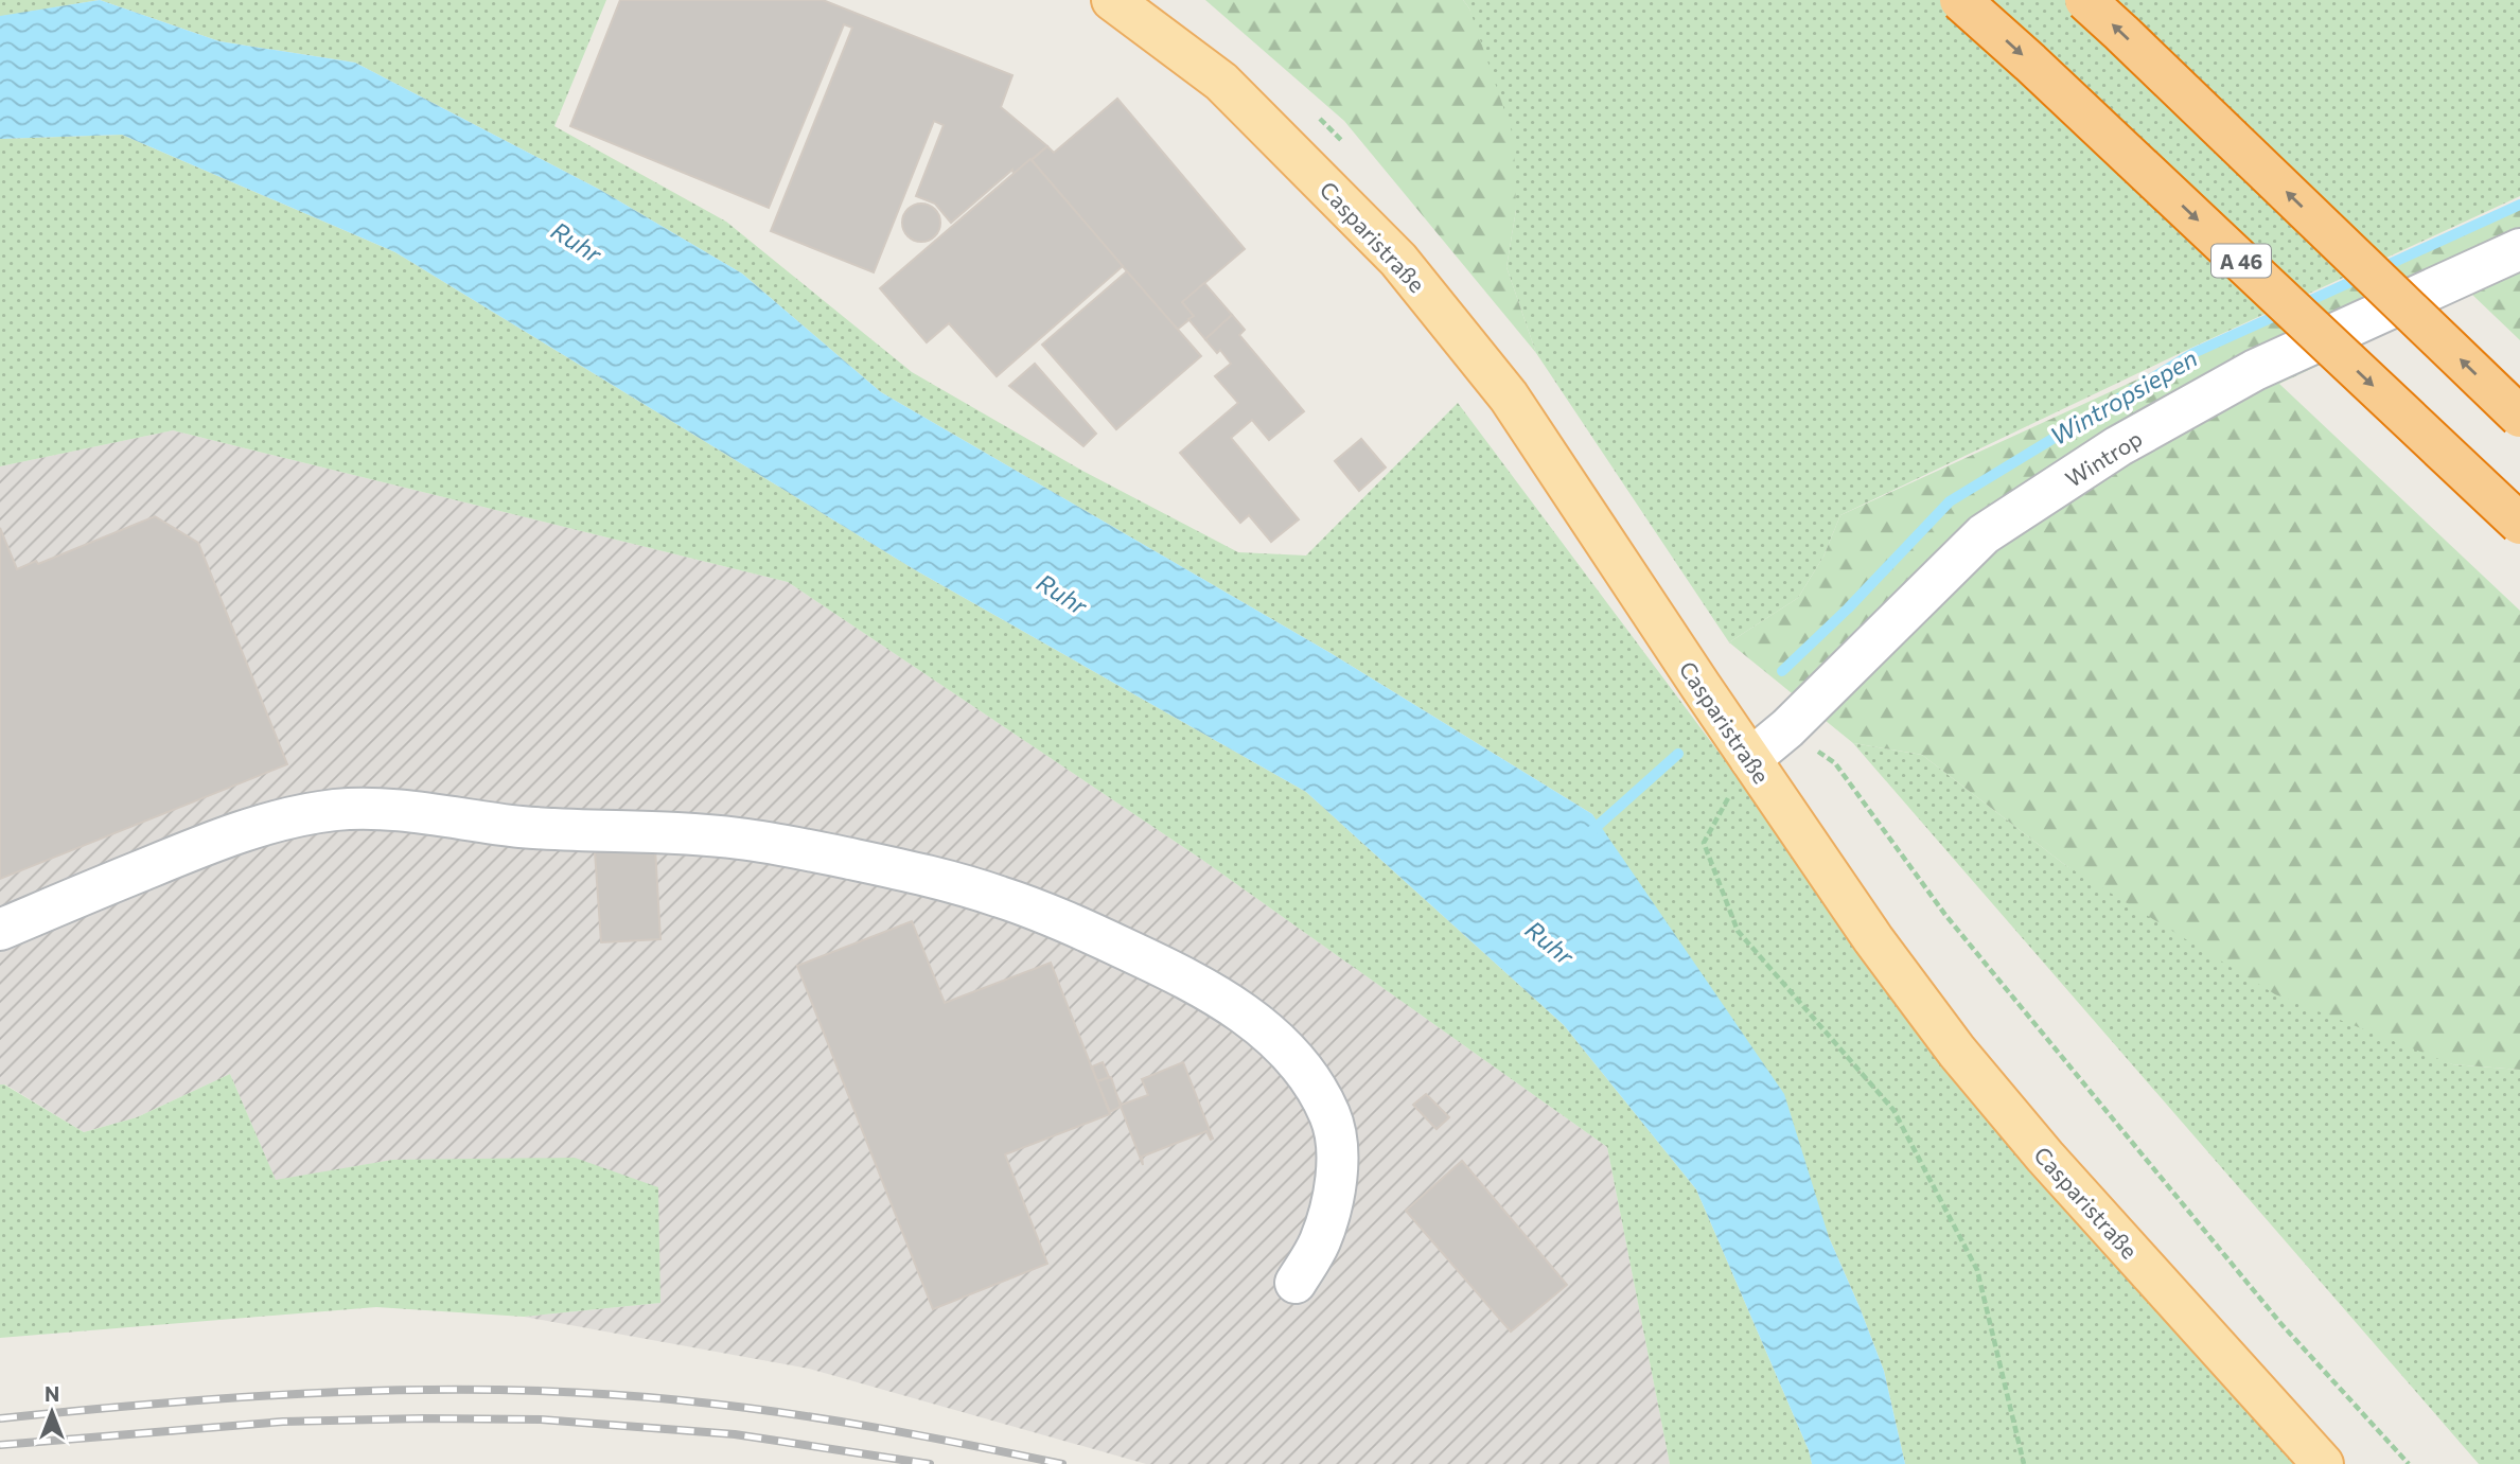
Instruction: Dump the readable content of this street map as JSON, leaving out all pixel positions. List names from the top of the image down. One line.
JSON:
{"streets":{"highway":["A 46"],"main road":["Casparistraße"],"street":["Wintrop"]},"crossings":[["Casparistraße","Wintrop"]],"water":["Ruhr","Wintropsiepen"],"north":"top"}
